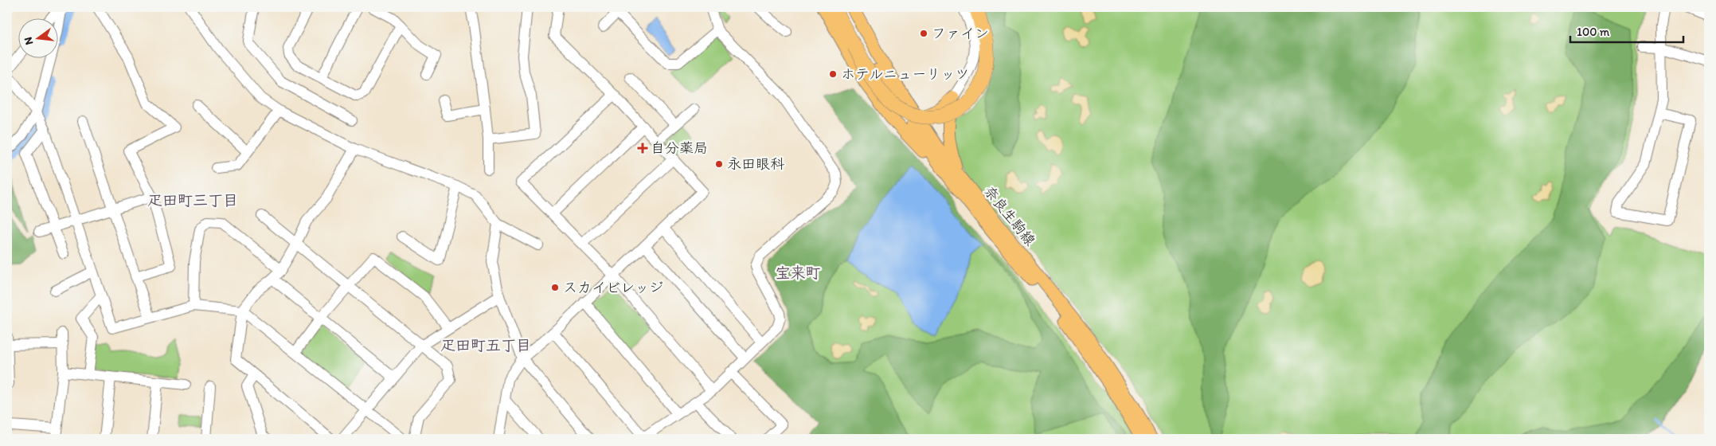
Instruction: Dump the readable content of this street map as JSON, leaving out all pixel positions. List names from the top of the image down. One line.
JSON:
{"streets":{"main road":["奈良生駒線"]},"districts":["疋田町三丁目","宝来町","疋田町五丁目"],"places":{"other":["ファイン","ホテルニューリッツ","永田眼科","スカイビレッジ"],"health":["自分薬局"]},"scale_bar":"100 m","north":"left"}
